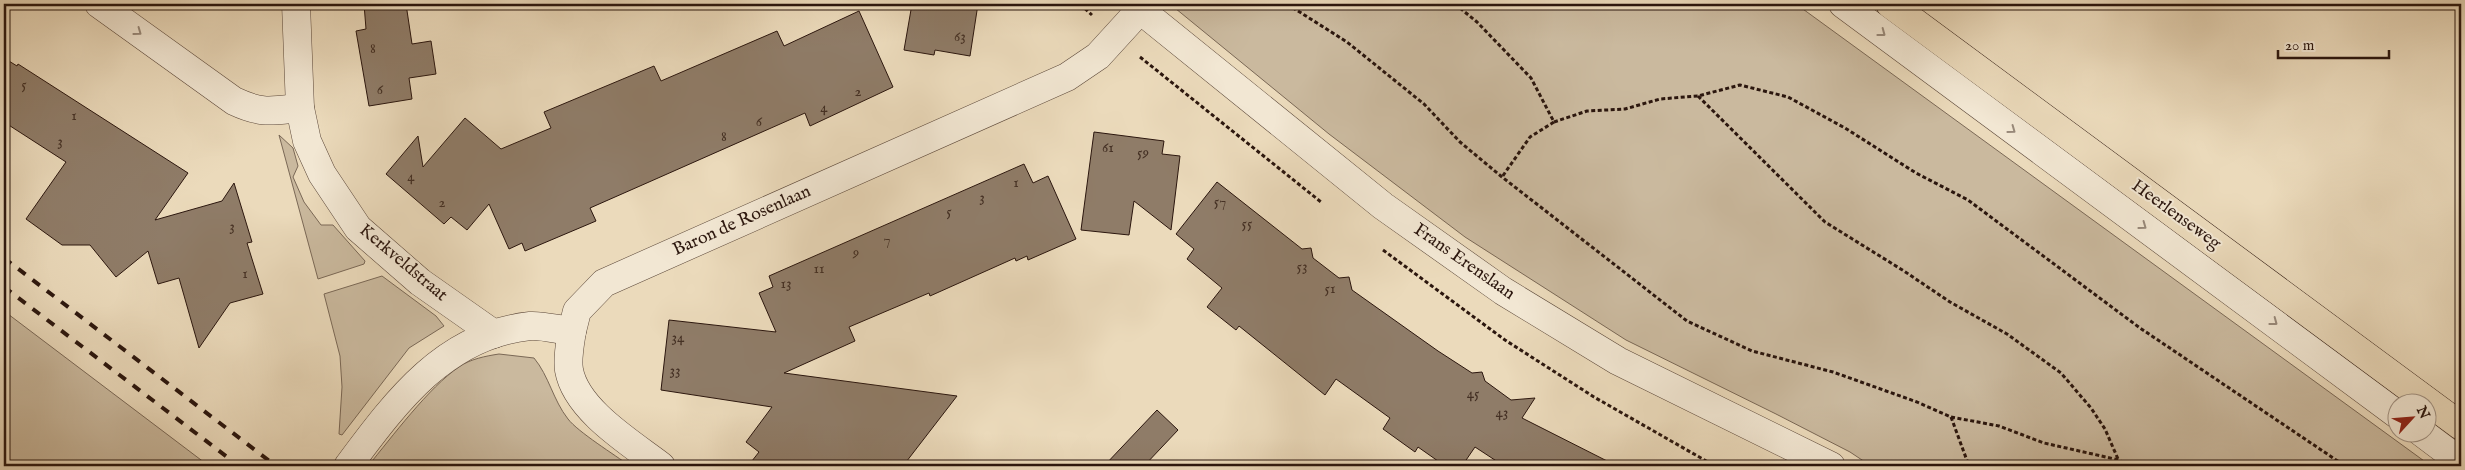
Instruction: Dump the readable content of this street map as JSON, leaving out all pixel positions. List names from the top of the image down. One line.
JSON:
{"streets":{"main road":["Heerlenseweg"],"street":["Baron de Rosenlaan","Frans Erenslaan","Kerkveldstraat"]},"crossings":[["Baron de Rosenlaan","Frans Erenslaan"]],"one_way":["Heerlenseweg"],"house_numbers":["63","8","5","6","2","4","1","6","8","3","61","59","4","1","3","57","2","5","55","3","7","9","53","11","1","13","51","34","33","45","43"],"scale_bar":"20 m","north":"top right"}
